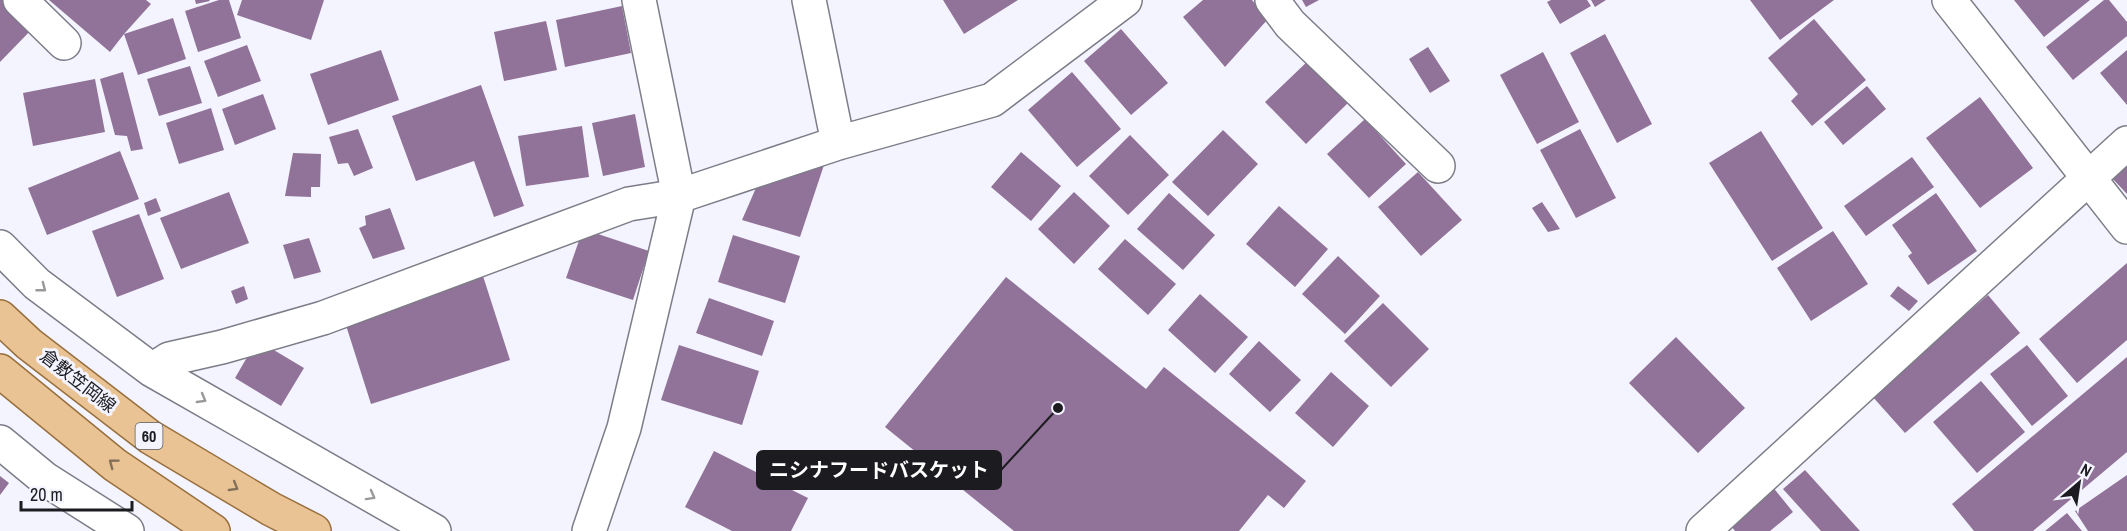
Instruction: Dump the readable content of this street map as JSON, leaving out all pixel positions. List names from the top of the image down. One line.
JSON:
{"streets":{"main road":["倉敷笠岡線","60"]},"places":["ニシナフードバスケット"],"scale_bar":"20 m","north":"top right"}
